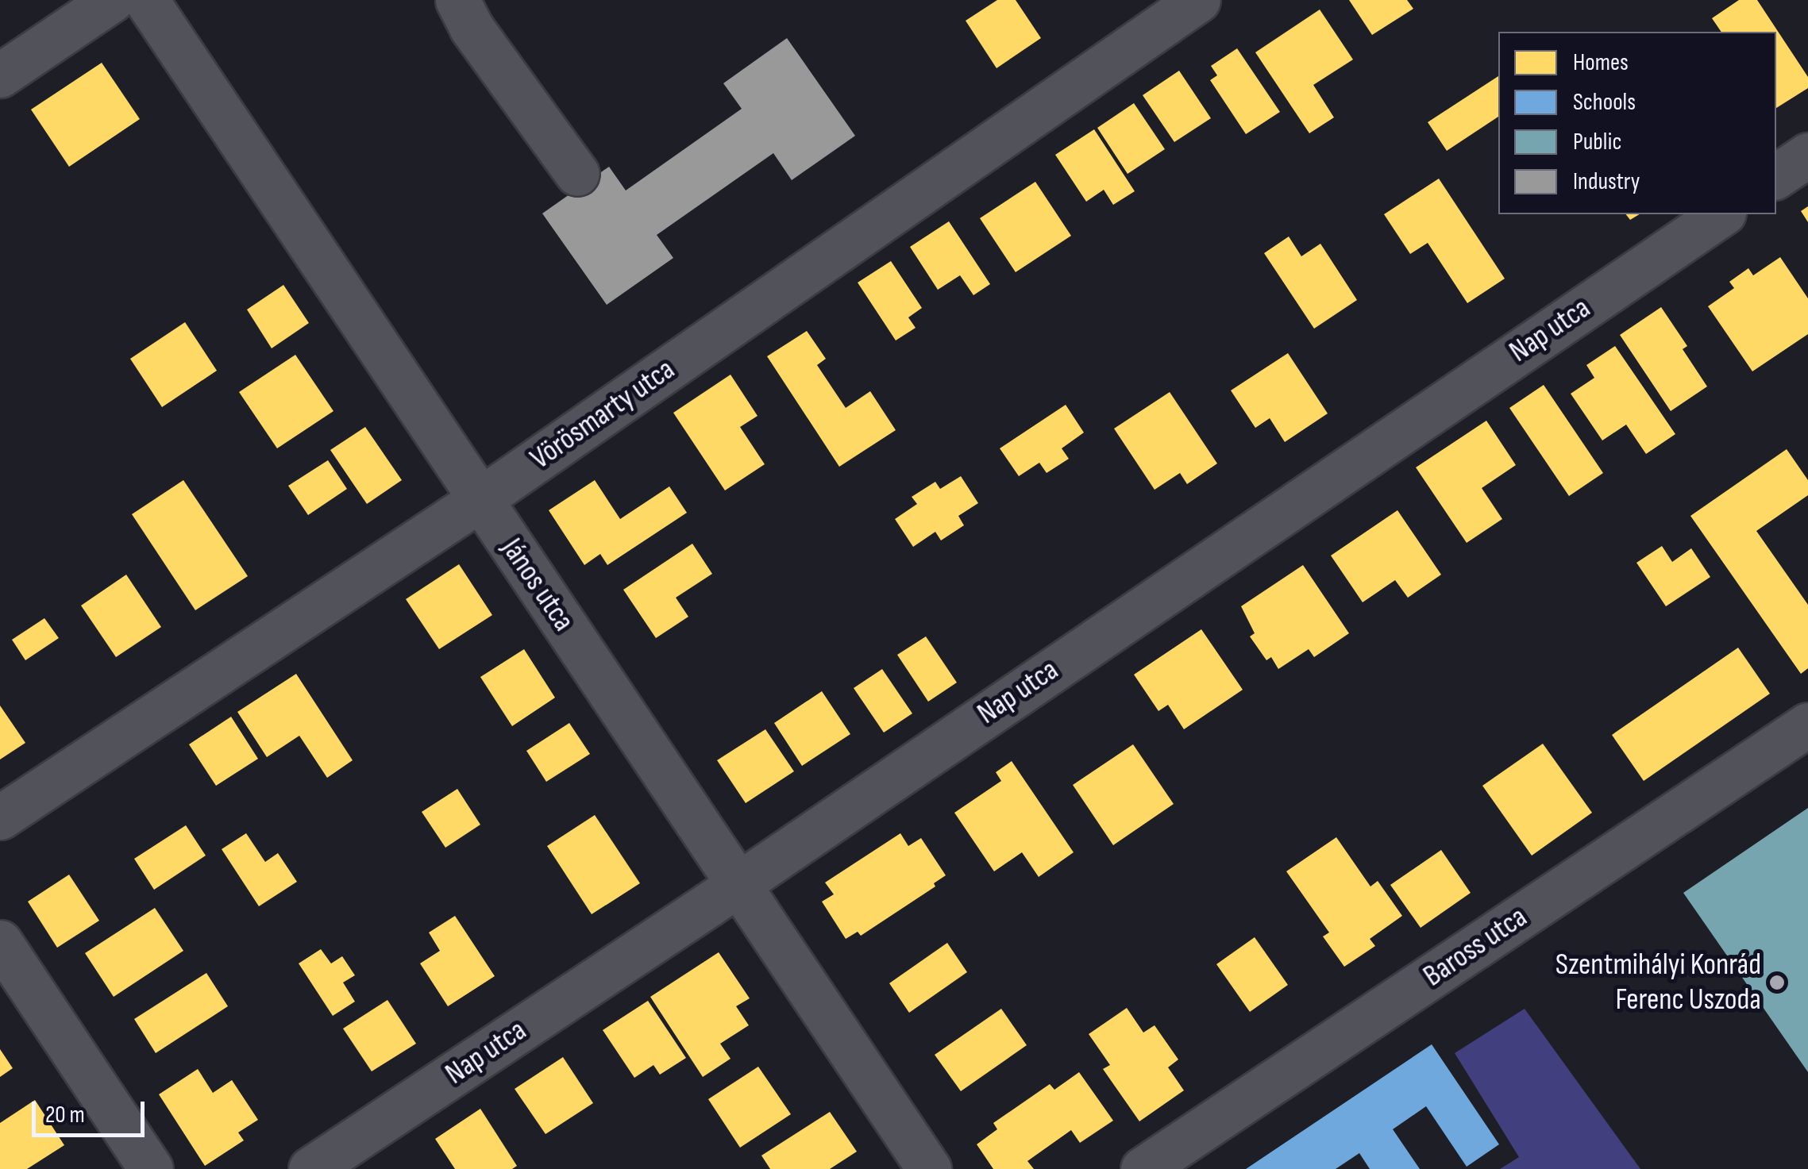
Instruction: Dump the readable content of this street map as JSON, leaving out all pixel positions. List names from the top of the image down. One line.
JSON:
{"streets":{"street":["Nap utca","Vörösmarty utca","János utca","Baross utca"]},"crossings":[["Nap utca","János utca"],["Vörösmarty utca","János utca"]],"places":["Szentmihályi Konrád Ferenc Uszoda"],"legend":["Homes","Schools","Public","Industry"],"scale_bar":"20 m"}
